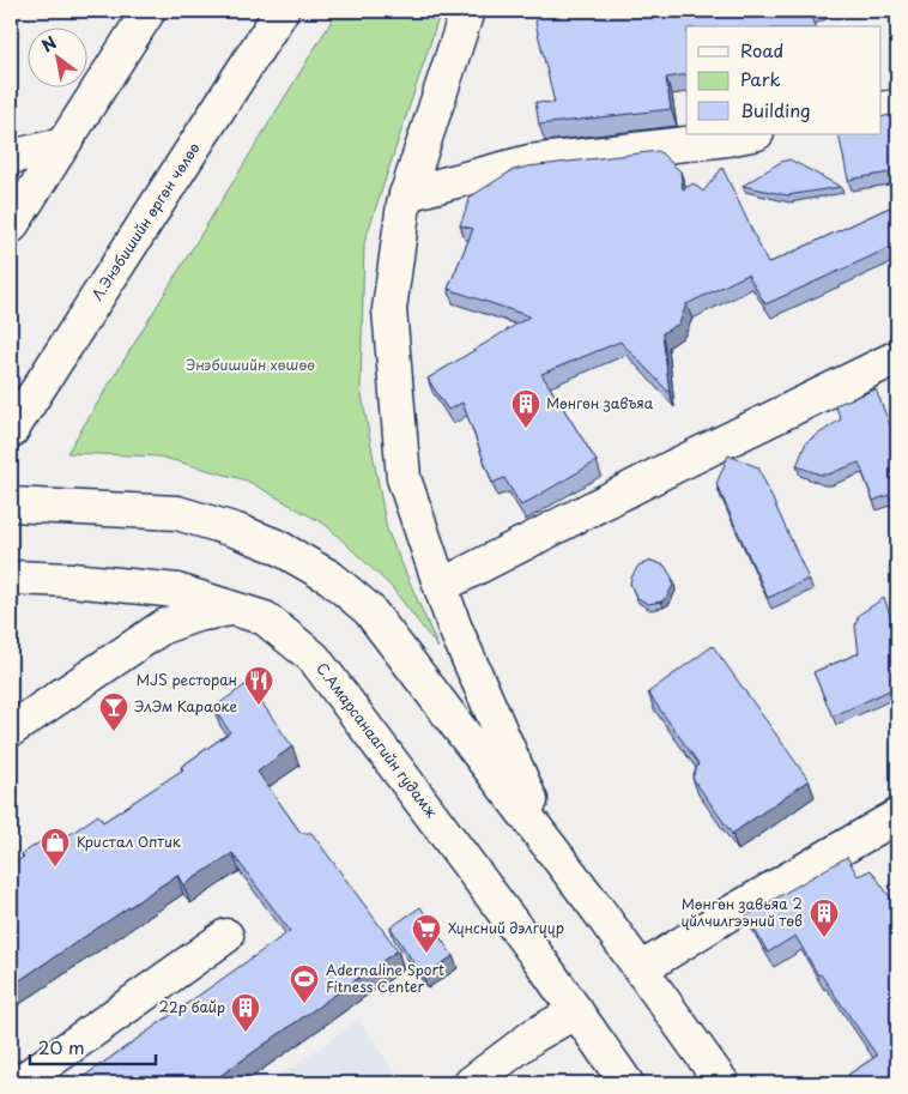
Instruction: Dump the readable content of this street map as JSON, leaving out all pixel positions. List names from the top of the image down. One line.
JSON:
{"streets":{"main road":["Л.Энэбишийн өргөн чөлөө","С.Амарсанаагийн гудамж"]},"parks":["Энэбишийн хөшөө"],"places":{"building":["Мөнгөн завъяа","Мөнгөн завьяа 2 үйлчилгээний төв","22р байр"],"restaurant":["MJS ресторан"],"bar":["ЭлЭм Караоке"],"shop":["Кристал Оптик"],"supermarket":["Хүнсний дэлгүүр"],"sports":["Adernaline Sport Fitness Center"]},"legend":["Road","Park","Building"],"scale_bar":"20 m","north":"top left"}
